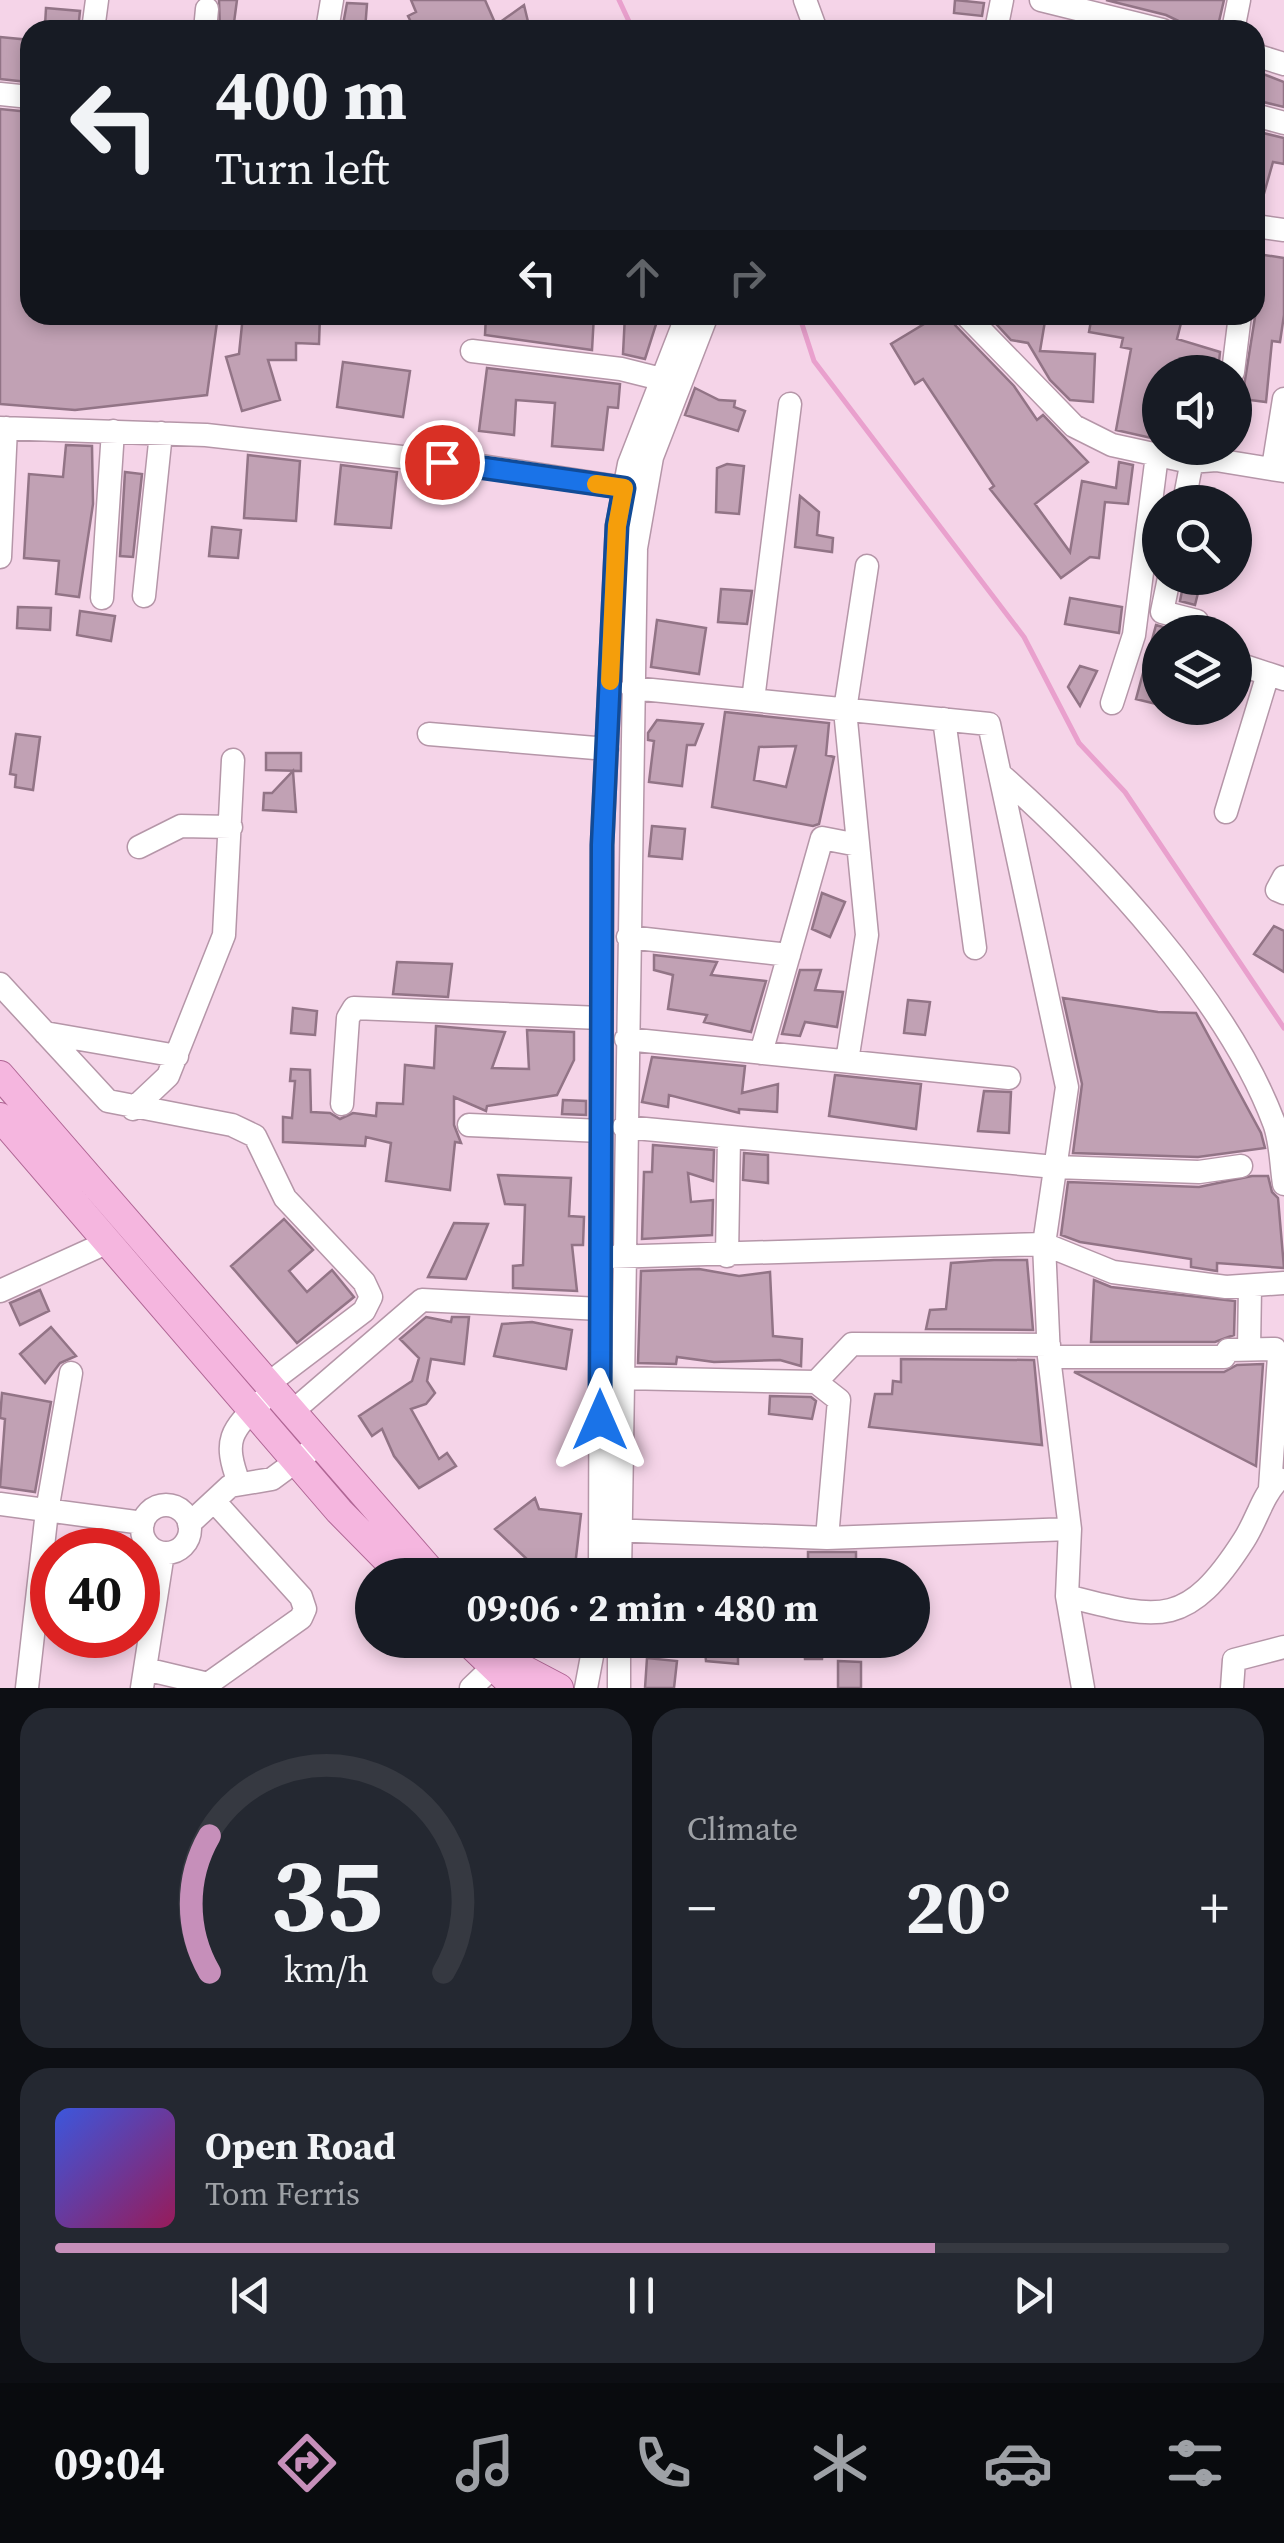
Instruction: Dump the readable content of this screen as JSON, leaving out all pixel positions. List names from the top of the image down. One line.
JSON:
{"page":{"turn":["400 m","Turn left"],"limit":"40","trip":"09:06 · 2 min · 480 m","tile":"Climate","heat":["−","20°","+"],"song":["Open Road","Tom Ferris"],"tabs":"09:04","gauge":["35","km/h"]}}
